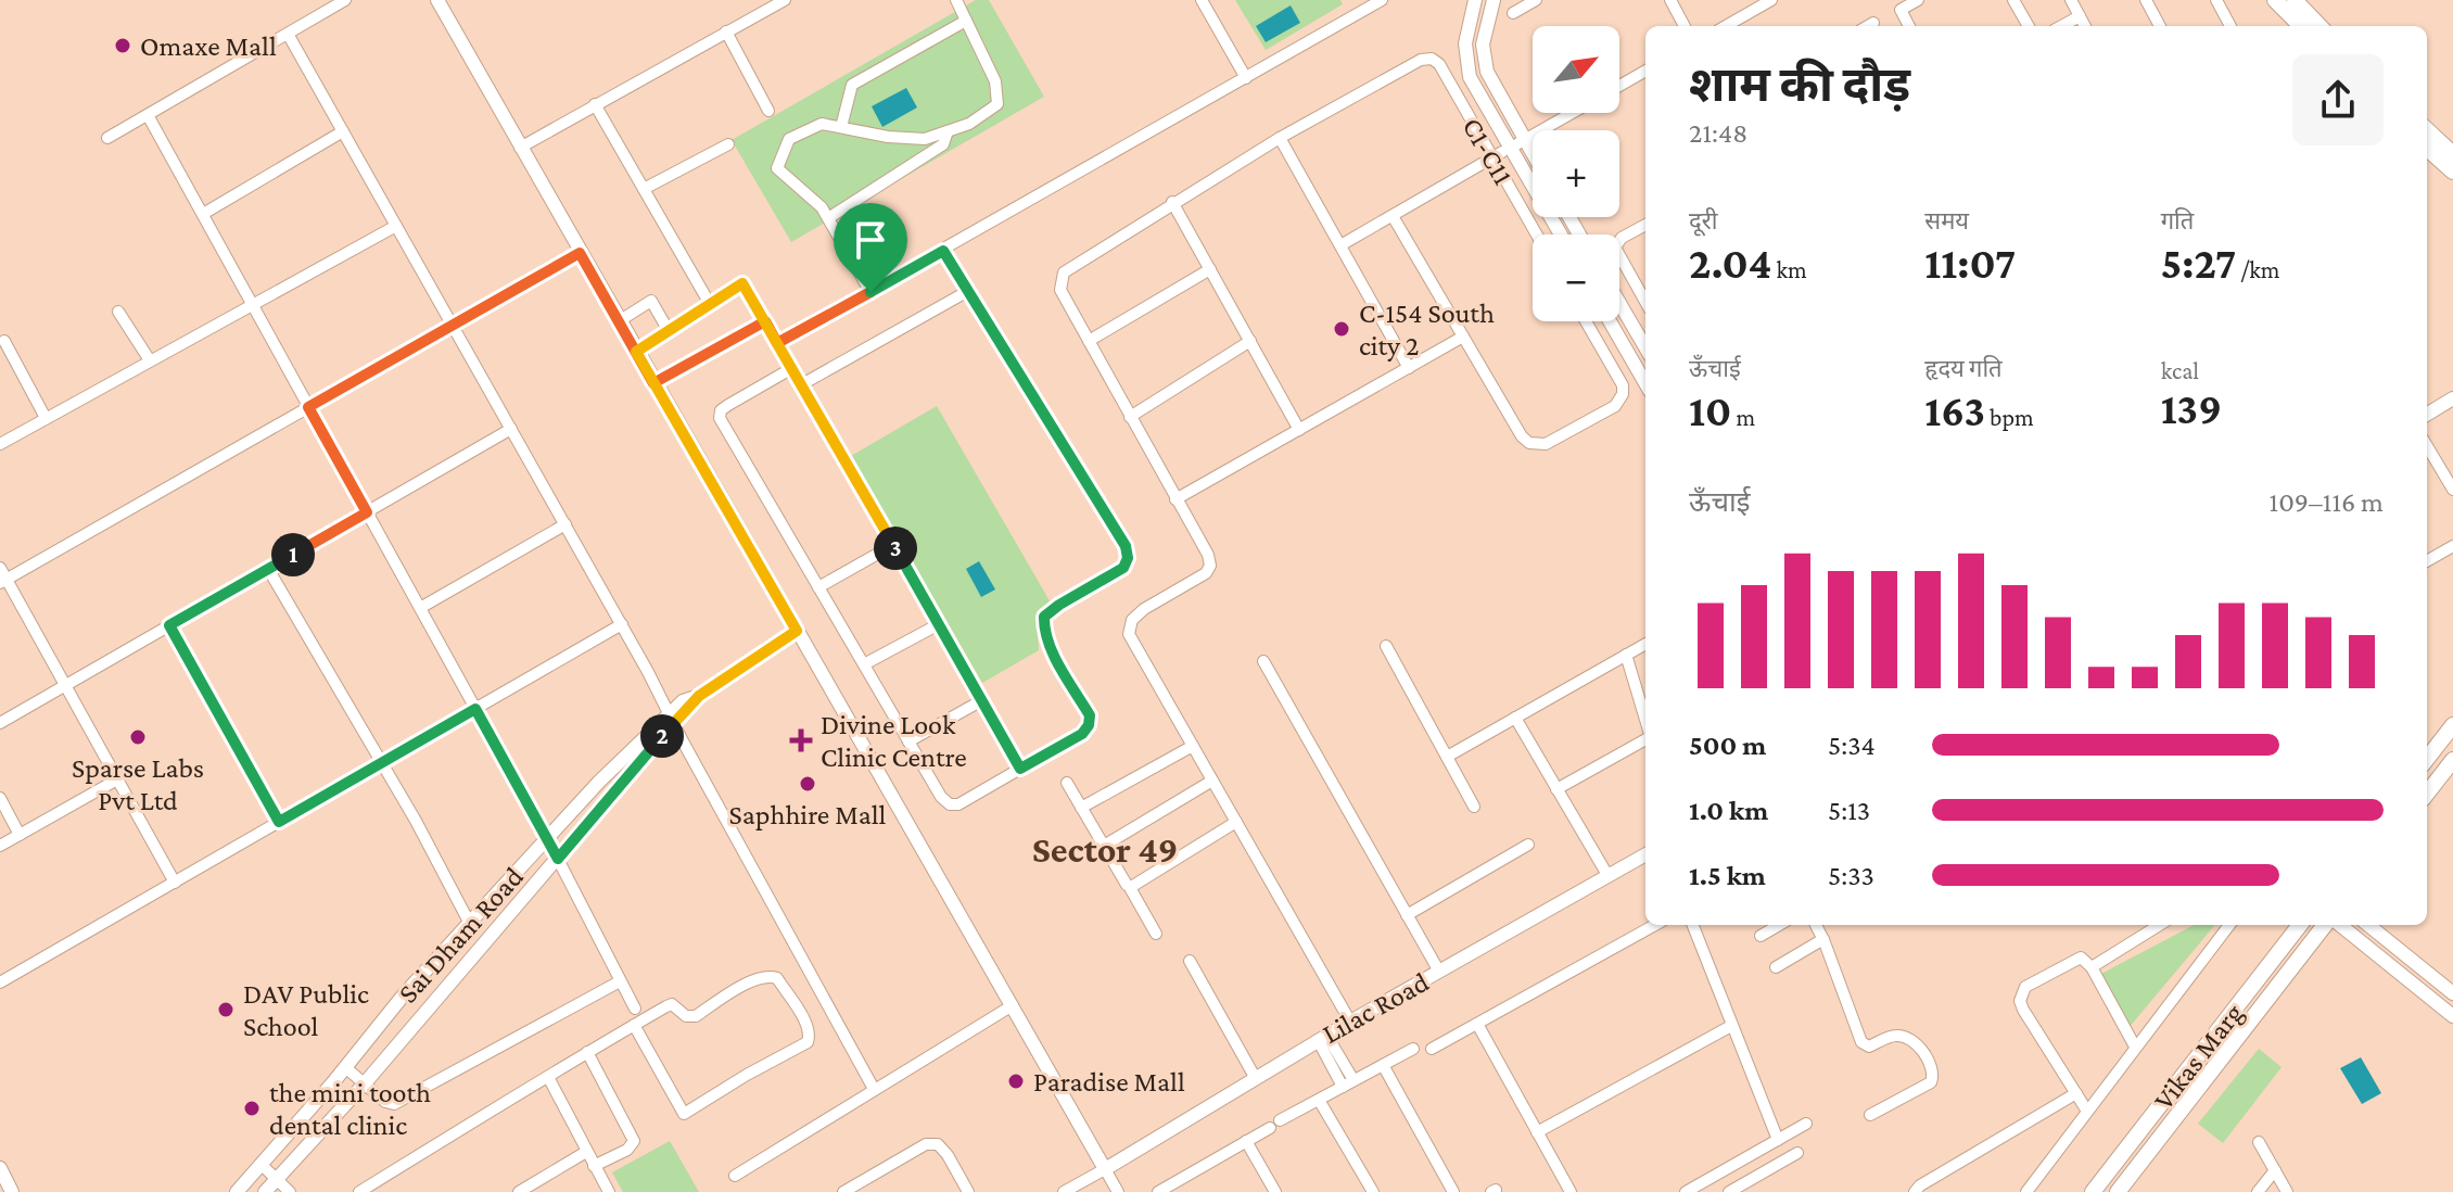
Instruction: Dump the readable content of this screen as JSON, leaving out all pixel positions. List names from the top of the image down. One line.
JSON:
{"streets":{"main road":["Vikas Marg"],"street":["C1-C11","Sai Dham Road","Lilac Road"]},"districts":["Sector 49"],"places":{"other":["Omaxe Mall","C-154 South city 2","Sparse Labs Pvt Ltd","Saphhire Mall","DAV Public School","Paradise Mall","the mini tooth dental clinic"],"health":["Divine Look Clinic Centre"]},"north":"top right","page":{"map_buttons":["+","−"],"heading":["शाम की दौड़","21:48"],"stats":[["दूरी","2.04 km"],["समय","11:07"],["गति","5:27 /km"],["ऊँचाई","10 m"],["हृदय गति","163 bpm"],["kcal","139"]],"chart":["ऊँचाई","109–116 m"],"pins":["3","1","2"],"list":[{"name":"500 m","note":"5:34"},{"name":"1.0 km","note":"5:13"},{"name":"1.5 km","note":"5:33"}]}}
